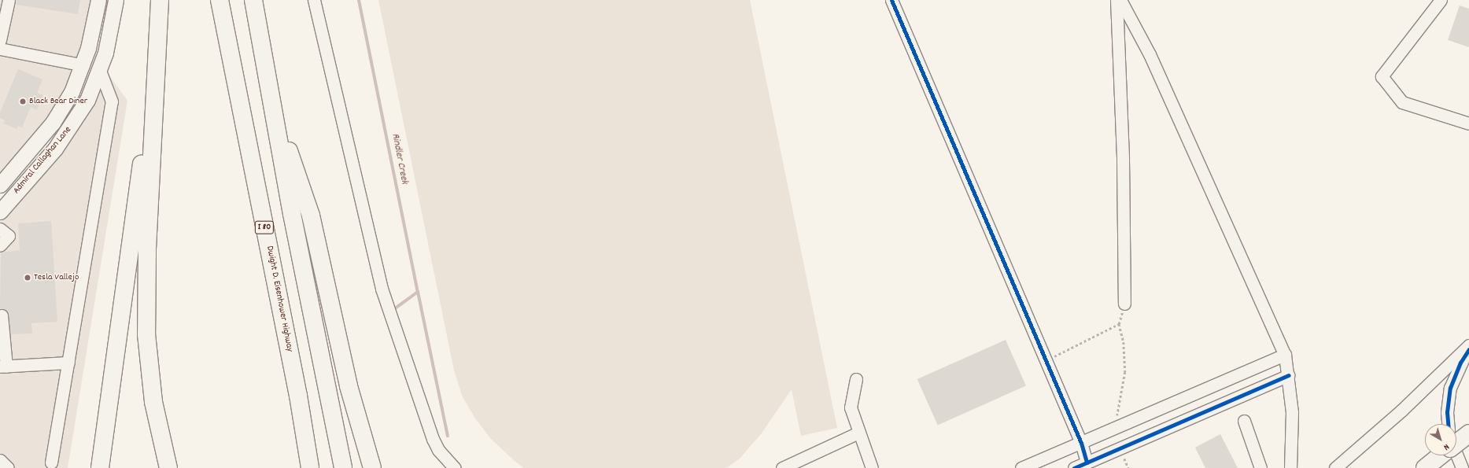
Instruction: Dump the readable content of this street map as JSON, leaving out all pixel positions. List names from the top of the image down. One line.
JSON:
{"streets":{"highway":["I 80","Dwight D. Eisenhower Highway"],"main road":["Admiral Callaghan Lane"]},"water":["Rindler Creek"],"places":["Black Bear Diner","Tesla Vallejo"],"north":"bottom right"}
